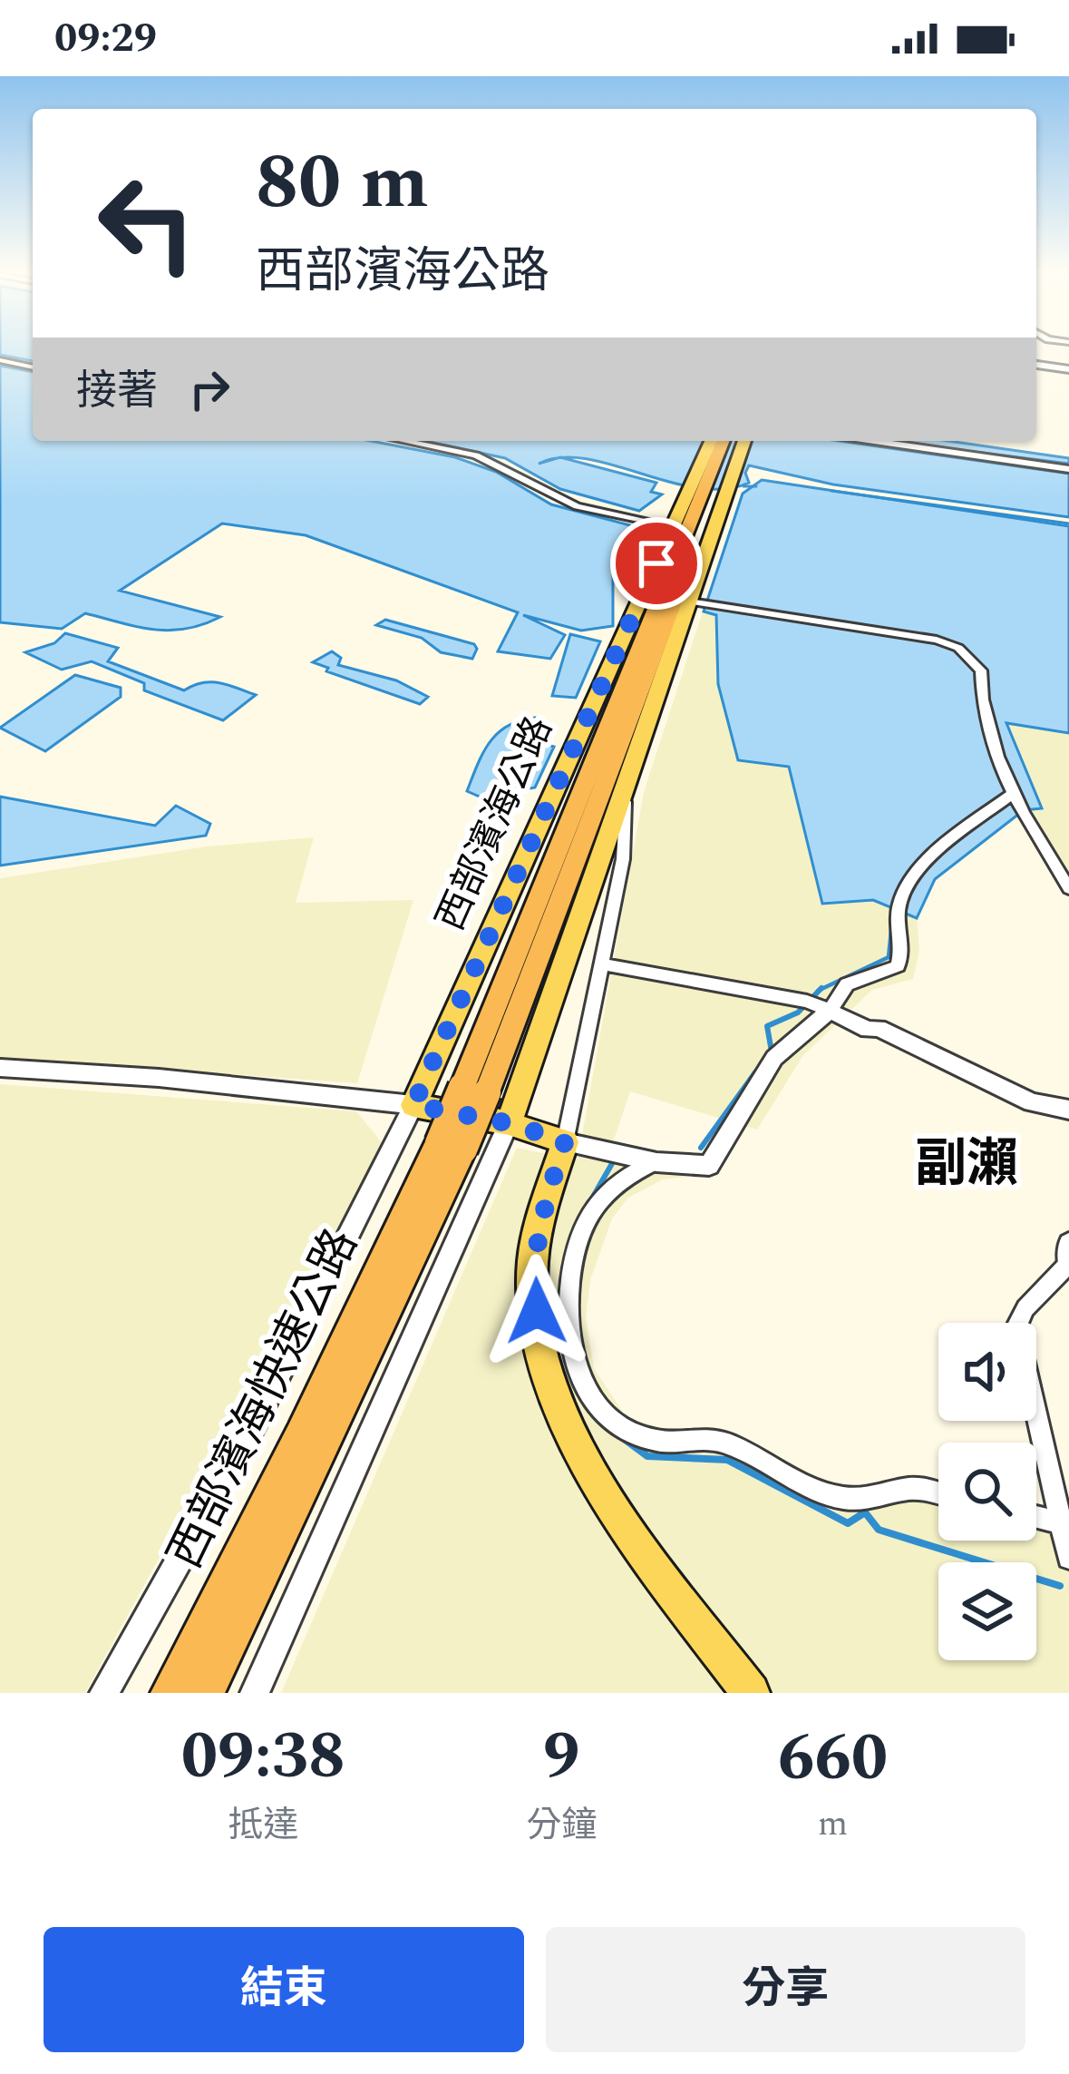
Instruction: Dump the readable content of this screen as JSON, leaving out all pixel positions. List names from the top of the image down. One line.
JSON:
{"streets":{"highway":["西部濱海快速公路"],"main road":["西部濱海公路"]},"districts":["副瀨"],"page":{"status":"09:29","turn":["80 m","西部濱海公路"],"then":"接著","eta":["09:38","抵達","9","分鐘","660","m"],"buttons":["結束","分享"]}}
